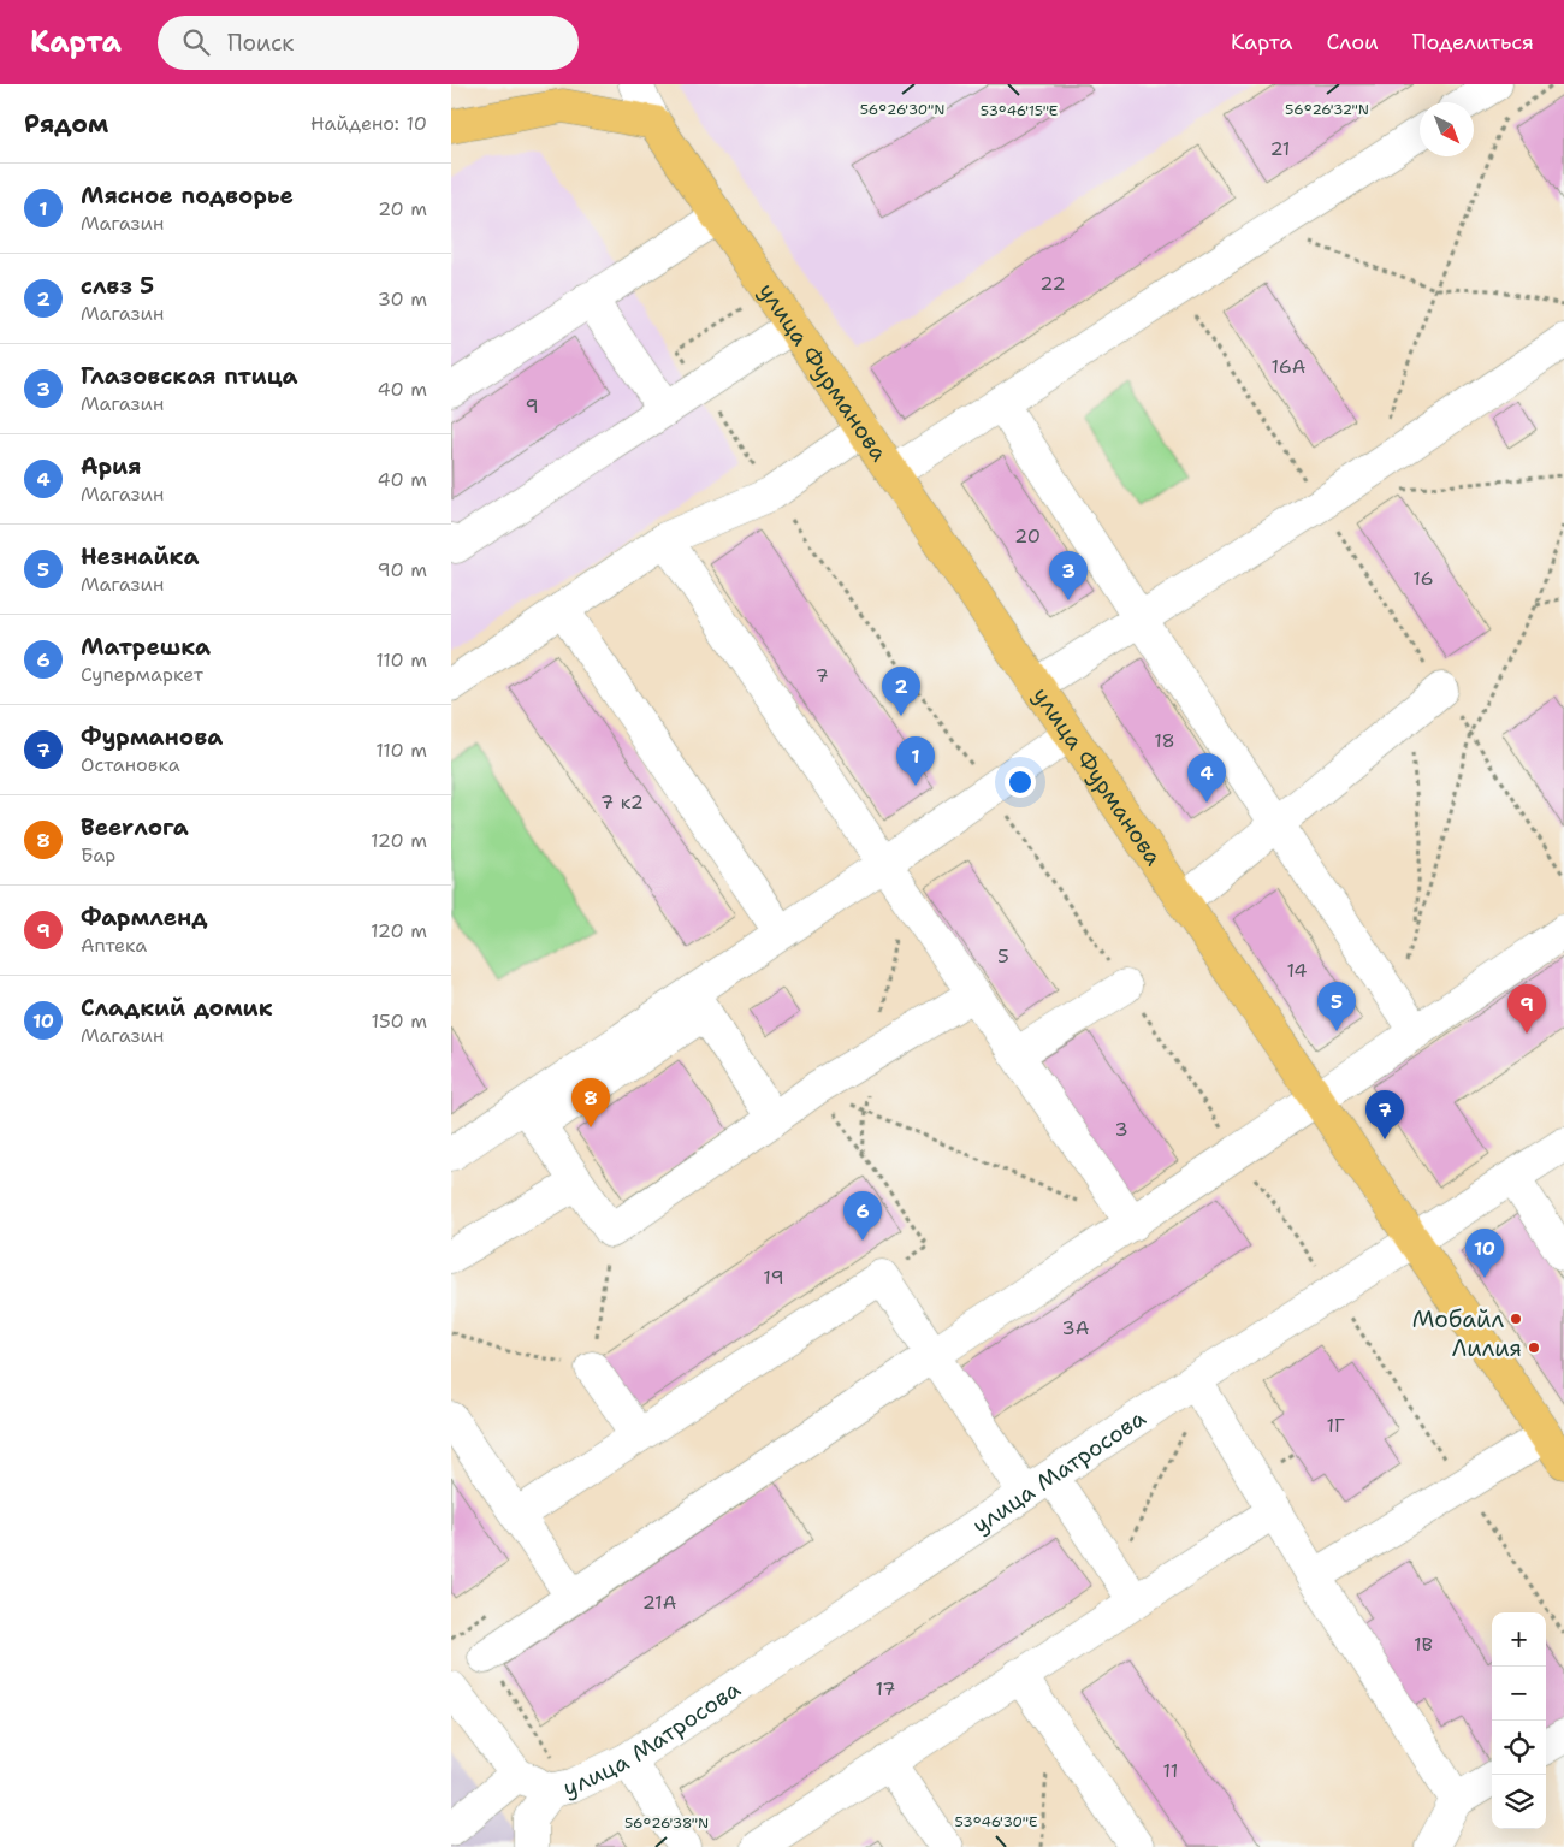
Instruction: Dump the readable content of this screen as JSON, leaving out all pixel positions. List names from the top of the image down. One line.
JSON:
{"streets":{"main road":["улица Фурманова"],"street":["улица Матросова"]},"crossings":[["улица Фурманова","улица Матросова"]],"places":["Мобайл","Лилия"],"house_numbers":["21","22","16А","9","20","16","7","18","7 к2","5","14","3","19","3А","1Г","21А","1В","17","11"],"north":"bottom right","page":{"header":"Карта","search":"Поиск","nav":["Карта","Слои","Поделиться"],"heading":["Рядом","Найдено: 10"],"list":[{"mark":"1","name":"Мясное подворье","note":"Магазин","value":"20 m"},{"mark":"2","name":"слвз 5","note":"Магазин","value":"30 m"},{"mark":"3","name":"Глазовская птица","note":"Магазин","value":"40 m"},{"mark":"4","name":"Ария","note":"Магазин","value":"40 m"},{"mark":"5","name":"Незнайка","note":"Магазин","value":"90 m"},{"mark":"6","name":"Матрешка","note":"Супермаркет","value":"110 m"},{"mark":"7","name":"Фурманова","note":"Остановка","value":"110 m"},{"mark":"8","name":"Beerлога","note":"Бар","value":"120 m"},{"mark":"9","name":"Фармленд","note":"Аптека","value":"120 m"},{"mark":"10","name":"Сладкий домик","note":"Магазин","value":"150 m"}],"pins":["3","2","1","4","5","9","8","7","6","10"],"map_buttons":["+","−"]},"coordinates":["56°26'30\"N","56°26'32\"N","53°46'15\"E","53°46'30\"E","56°26'38\"N"]}
